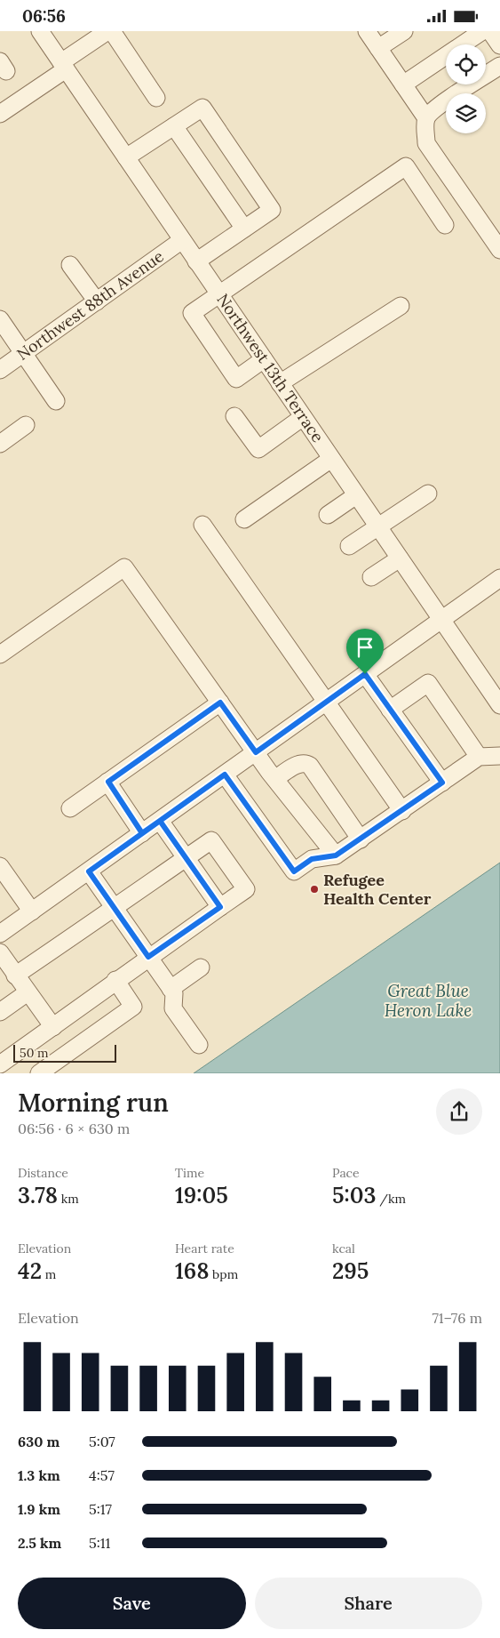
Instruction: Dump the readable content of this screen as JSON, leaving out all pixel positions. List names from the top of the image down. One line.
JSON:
{"streets":{"street":["Northwest 88th Avenue","Northwest 13th Terrace"]},"crossings":[["Northwest 88th Avenue","Northwest 13th Terrace"]],"water":["Great Blue Heron Lake"],"places":["Refugee Health Center"],"scale_bar":"50 m","page":{"status":"06:56","scale":"50 m","heading":["Morning run","06:56 · 6 × 630 m"],"stats":[["Distance","3.78 km"],["Time","19:05"],["Pace","5:03 /km"],["Elevation","42 m"],["Heart rate","168 bpm"],["kcal","295"]],"chart":["Elevation","71–76 m"],"list":[{"name":"630 m","note":"5:07"},{"name":"1.3 km","note":"4:57"},{"name":"1.9 km","note":"5:17"},{"name":"2.5 km","note":"5:11"}],"buttons":["Save","Share"]}}
